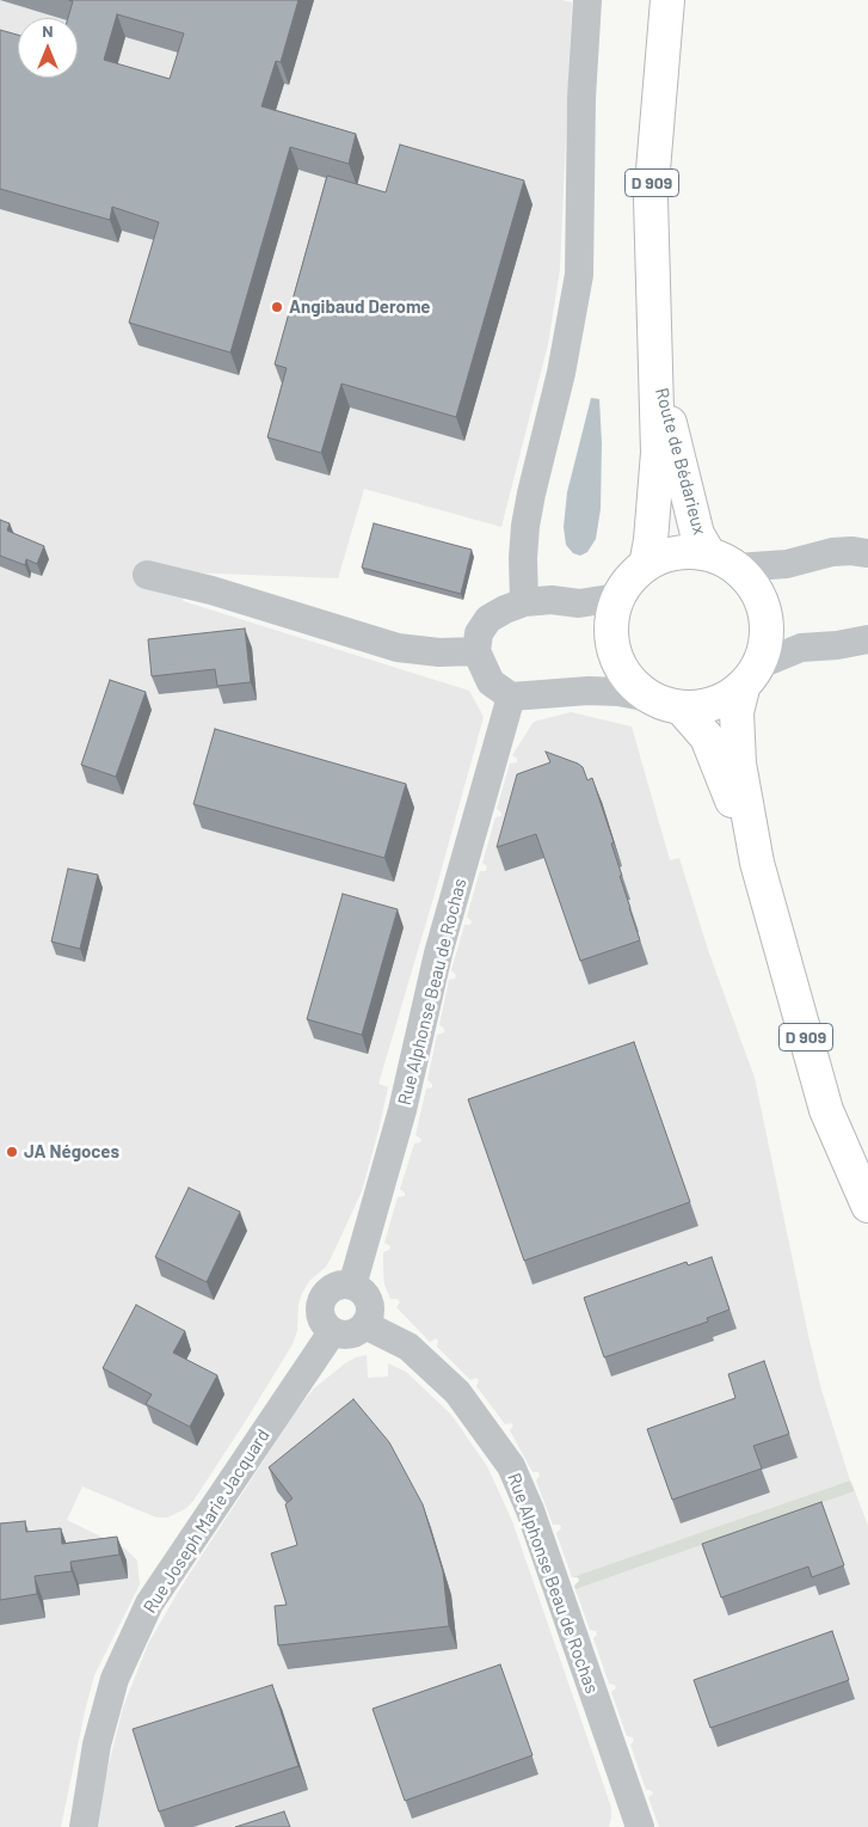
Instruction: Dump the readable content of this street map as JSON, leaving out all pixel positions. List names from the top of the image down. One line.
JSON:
{"streets":{"main road":["D 909","Route de Bédarieux"],"street":["Rue Alphonse Beau de Rochas","Rue Joseph Marie Jacquard"]},"crossings":[["D 909","Route de Bédarieux"],["Rue Alphonse Beau de Rochas","Rue Joseph Marie Jacquard"]],"places":["Angibaud Derome","JA Négoces"],"north":"top"}
